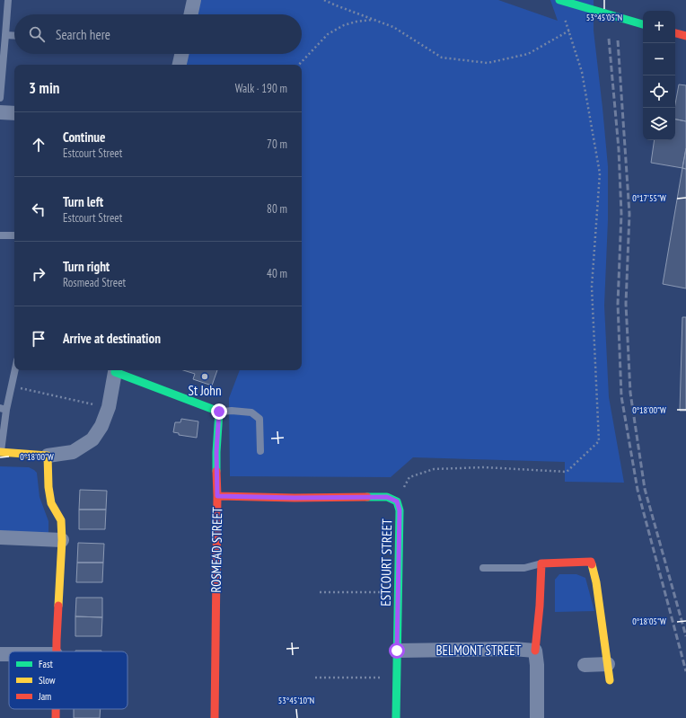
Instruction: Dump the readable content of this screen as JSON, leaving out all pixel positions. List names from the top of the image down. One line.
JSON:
{"streets":{"street":["ROSMEAD STREET","ESTCOURT STREET","BELMONT STREET"]},"crossings":[["ROSMEAD STREET","ESTCOURT STREET"],["ESTCOURT STREET","BELMONT STREET"]],"places":["St John"],"legend":["Fast","Slow","Jam"],"page":{"map_buttons":["+","−"],"search":"Search here","heading":["3 min","Walk · 190 m"],"list":[["Continue","Estcourt Street","70 m"],["Turn left","Estcourt Street","80 m"],["Turn right","Rosmead Street","40 m"],"Arrive at destination"]},"coordinates":["53°45'05\"N","0°17'55\"W","0°18'00\"W","0°18'05\"W","53°45'10\"N"]}
